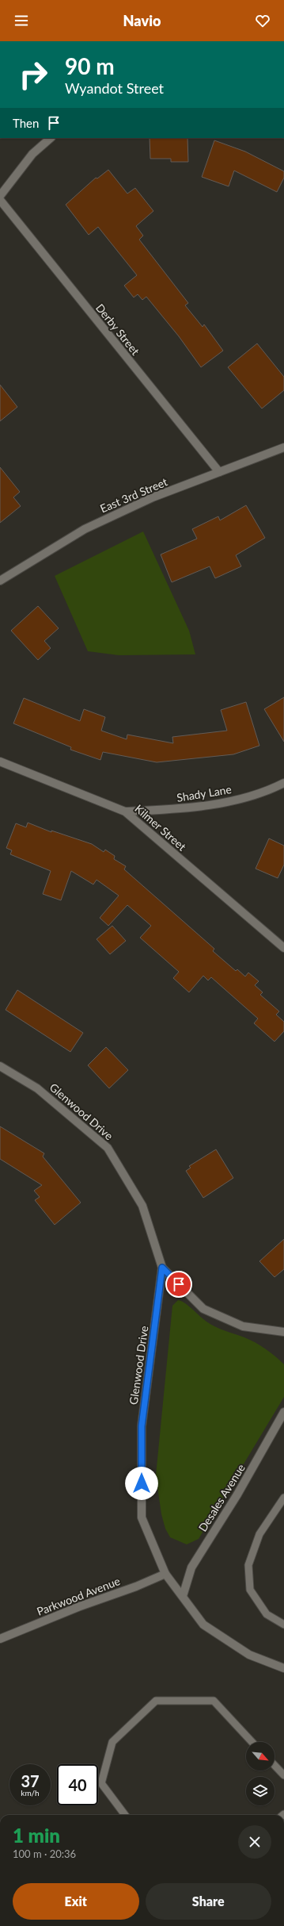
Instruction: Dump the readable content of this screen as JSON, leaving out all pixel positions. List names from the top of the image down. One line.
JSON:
{"streets":{"street":["Derby Street","East 3rd Street","Shady Lane","Kilmer Street","Glenwood Drive","Desales Avenue","Parkwood Avenue"]},"crossings":[["Derby Street","East 3rd Street"],["Shady Lane","Kilmer Street"],["Glenwood Drive","Desales Avenue"],["Glenwood Drive","Parkwood Avenue"]],"north":"bottom right","page":{"header":"Navio","turn":["90 m","Wyandot Street"],"then":"Then","speed":"37 km/h","limit":"40","heading":["1 min","100 m · 20:36"],"buttons":["Exit","Share"]}}
